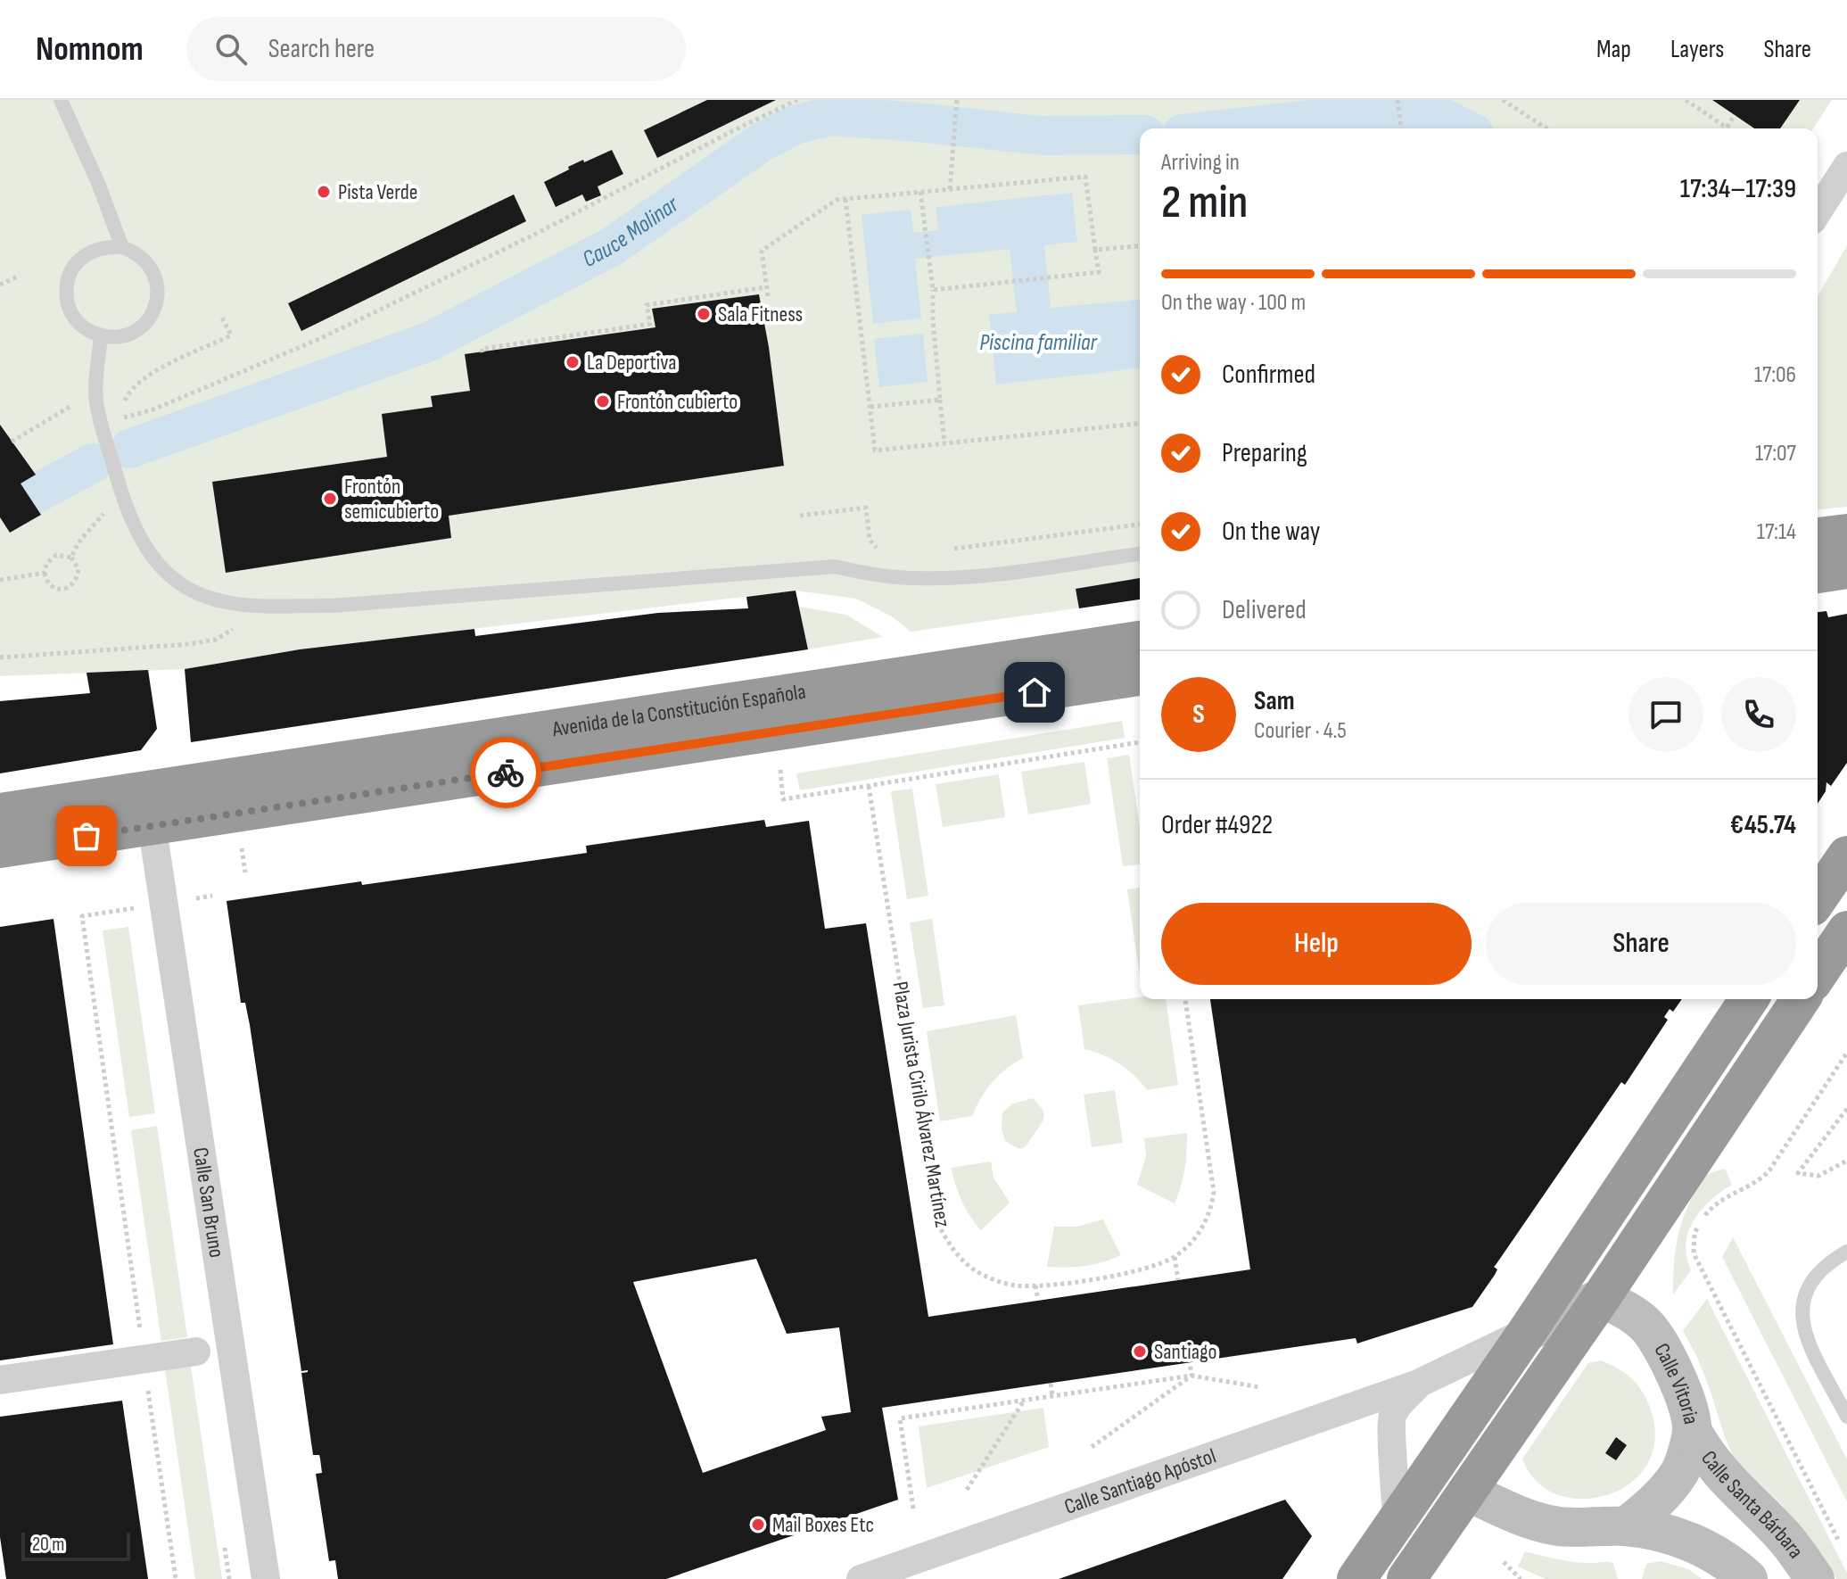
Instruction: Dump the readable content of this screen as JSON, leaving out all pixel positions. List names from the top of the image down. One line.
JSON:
{"streets":{"highway":["Avenida de la Constitución Española"],"main road":["Calle Vitoria","Calle Santa Bárbara"],"street":["Calle San Bruno","Calle Santiago Apóstol"],"path":["Plaza Jurista Cirilo Álvarez Martínez"]},"crossings":[["Avenida de la Constitución Española","Calle San Bruno"],["Calle Vitoria","Calle Santa Bárbara"]],"water":["Cauce Molinar","Piscina familiar"],"places":["Pista Verde","Sala Fitness","La Deportiva","Frontón cubierto","Frontón semicubierto","Santiago","Mail Boxes Etc"],"scale_bar":"20 m","page":{"header":"Nomnom","search":"Search here","nav":["Map","Layers","Share"],"heading":["2 min","Arriving in","17:34–17:39"],"panel":["Sam","Courier · 4.5","Order #4922","€45.74"],"bar":"On the way · 100 m","list":[["Confirmed","17:06"],["Preparing","17:07"],["On the way","17:14"],"Delivered"],"round":"S","buttons":["Help","Share"],"scale":"20 m"}}
